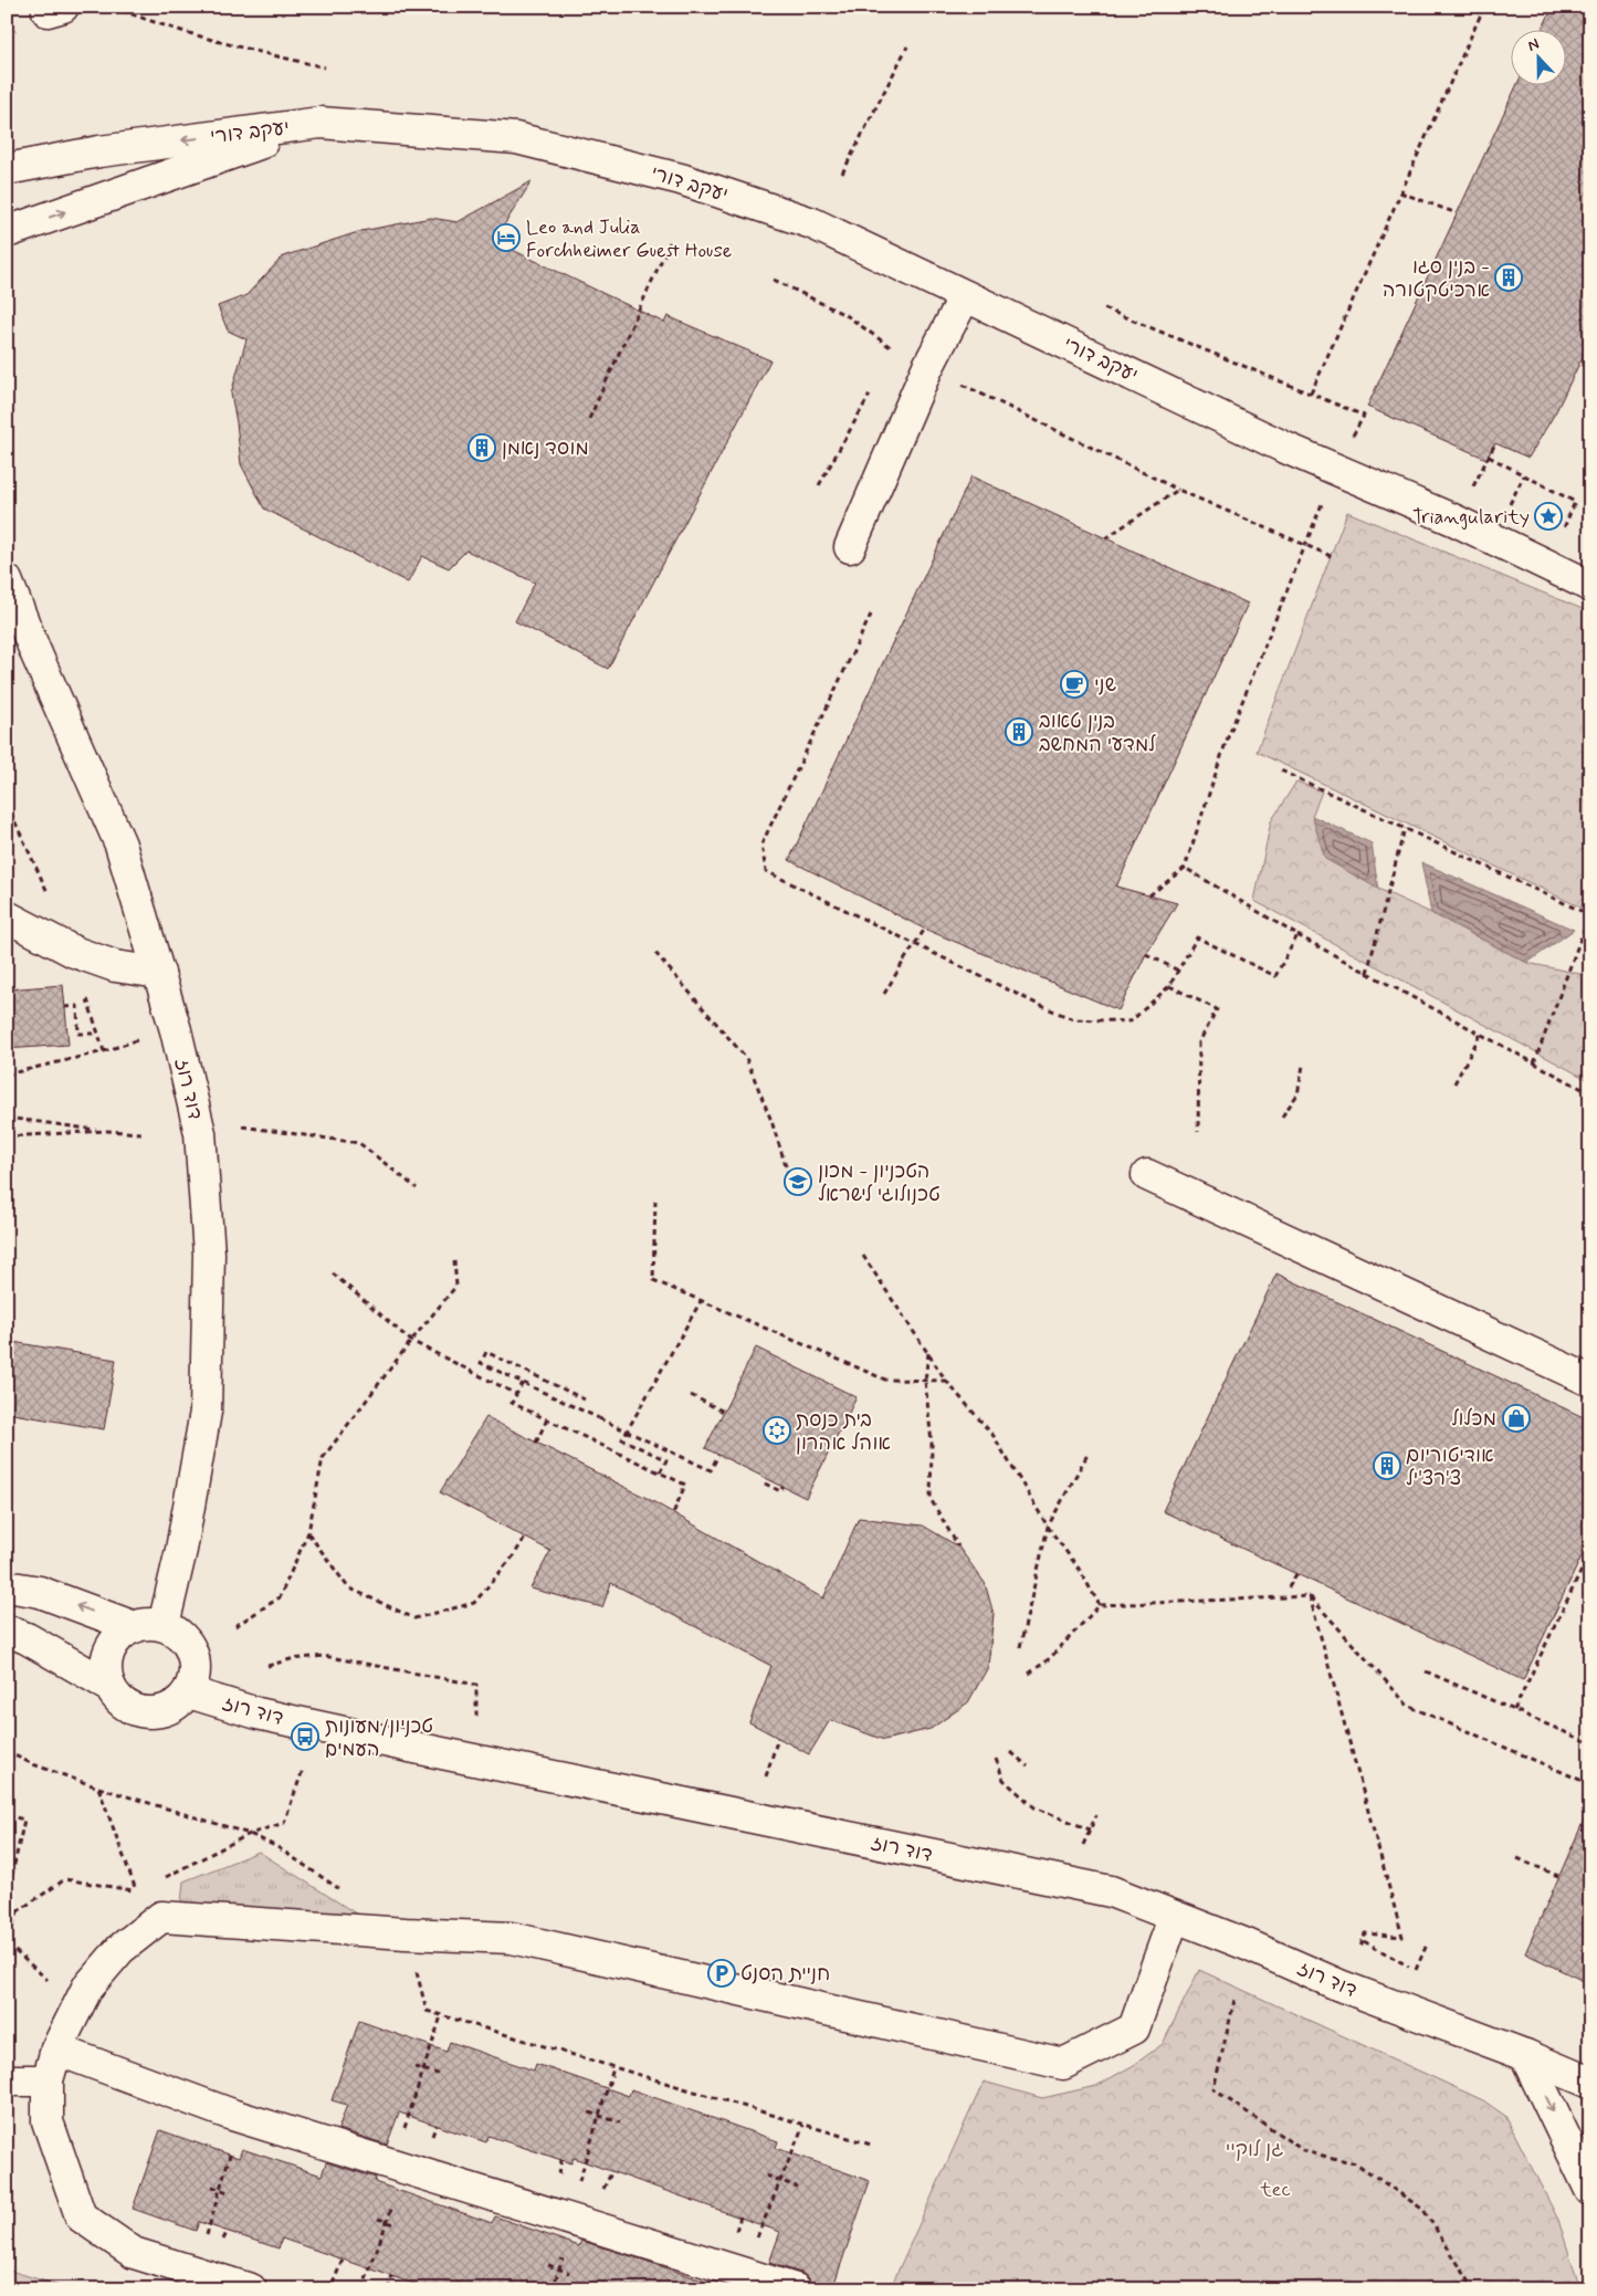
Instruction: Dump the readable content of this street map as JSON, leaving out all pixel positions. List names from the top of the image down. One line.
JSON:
{"streets":{"street":["יעקב דורי","דוד רוז"]},"parks":["גן לוקיי","tec"],"places":{"hotel":["Leo and Julia Forchheimer Guest House"],"building":["בנין סגו - ארכיטקטורה","מוסד נאמן","בנין טאוב למדעי המחשב","אודיטוריום צ'רצ'יל"],"place":["Triangularity"],"cafe":["שני"],"school or university":["הטכניון - מכון טכנולוגי לישראל"],"shop":["מכלול"],"synagogue":["בית כנסת אוהל אהרון"],"bus stop":["טכניון/מעונות העמים"],"parking":["חניית הסנט"]},"north":"top"}
